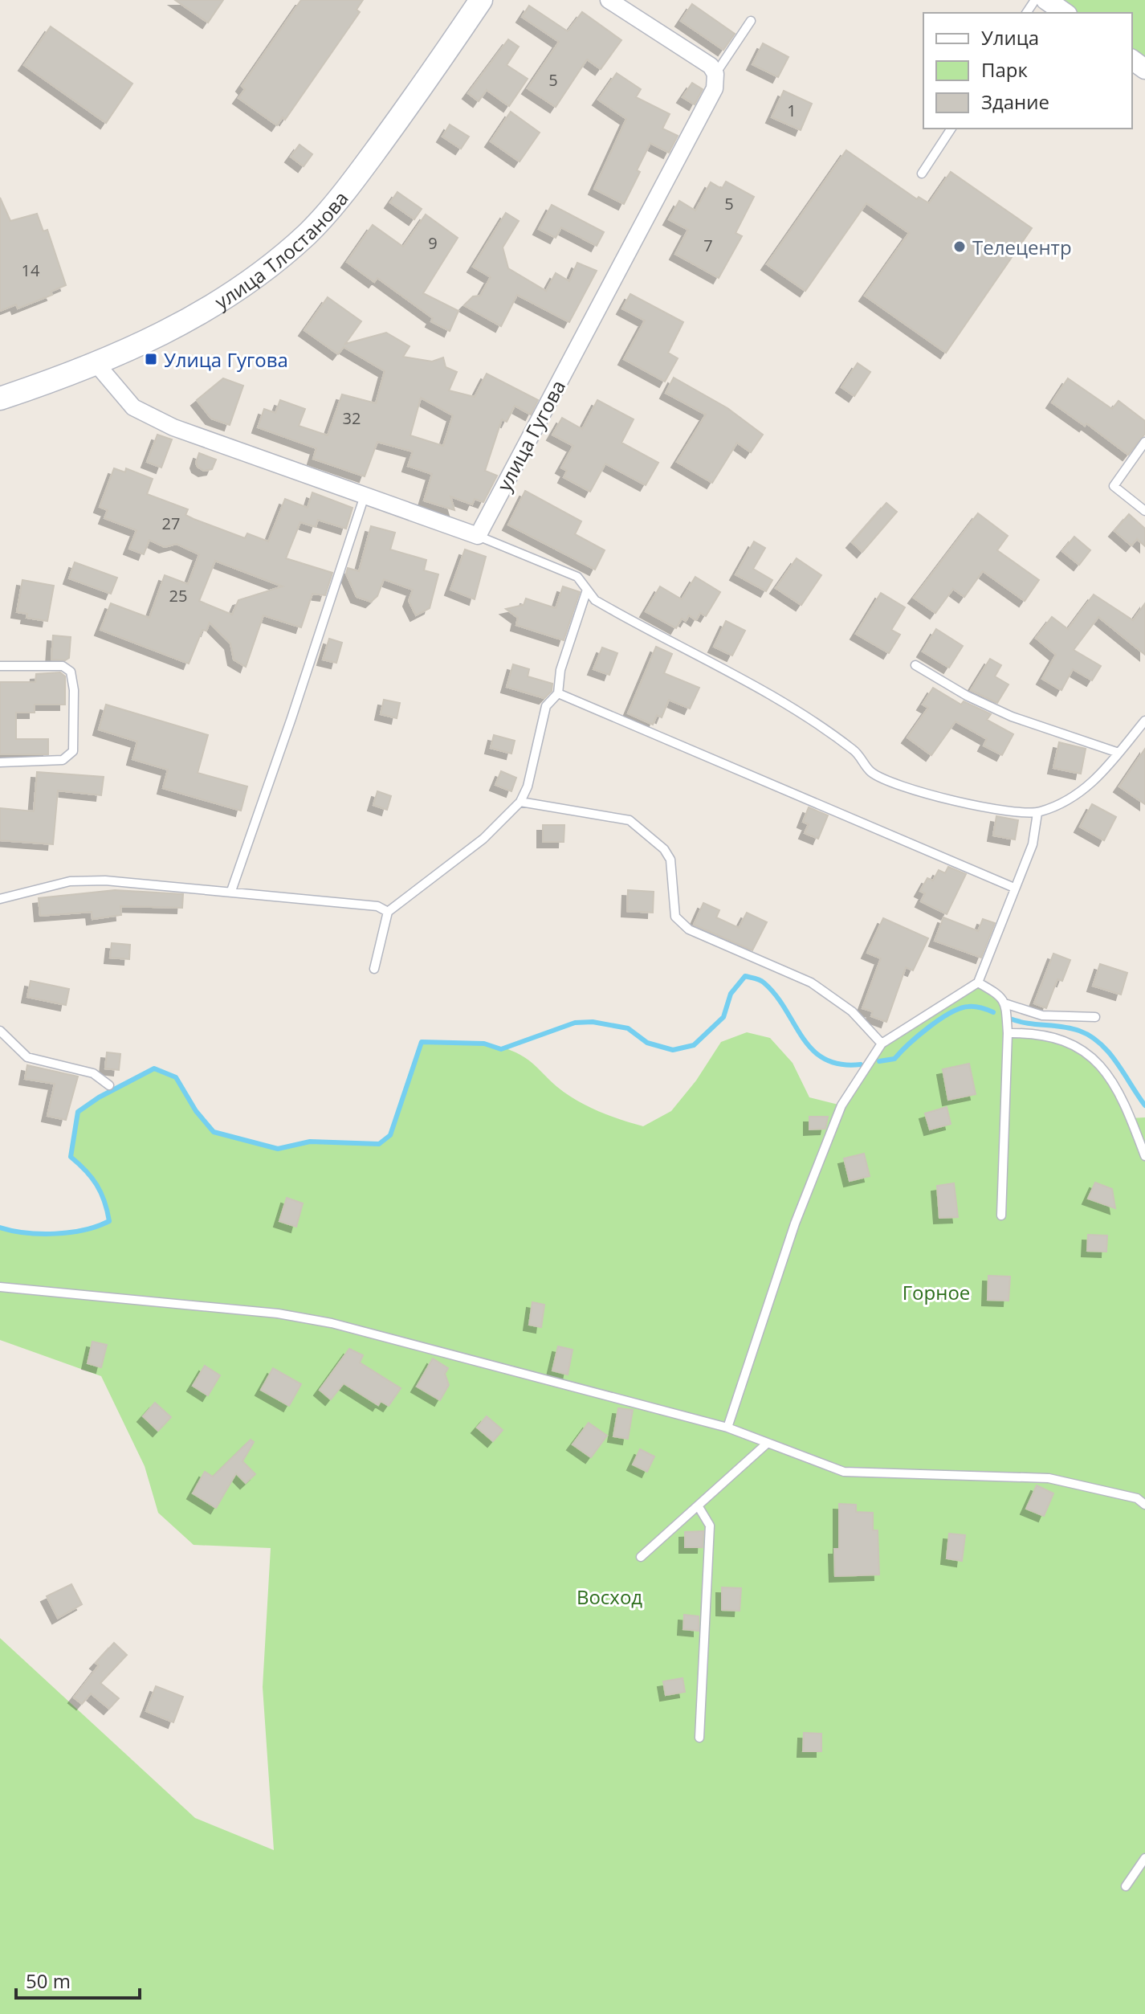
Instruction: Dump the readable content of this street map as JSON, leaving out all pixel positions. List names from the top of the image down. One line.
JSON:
{"streets":{"main road":["улица Тлостанова"],"street":["улица Гугова"]},"parks":["Горное","Восход"],"places":{"other":["Телецентр"],"transit":["Улица Гугова"]},"house_numbers":["5","1","5","9","7","14","32","27","25"],"legend":["Улица","Парк","Здание"],"scale_bar":"50 m"}
